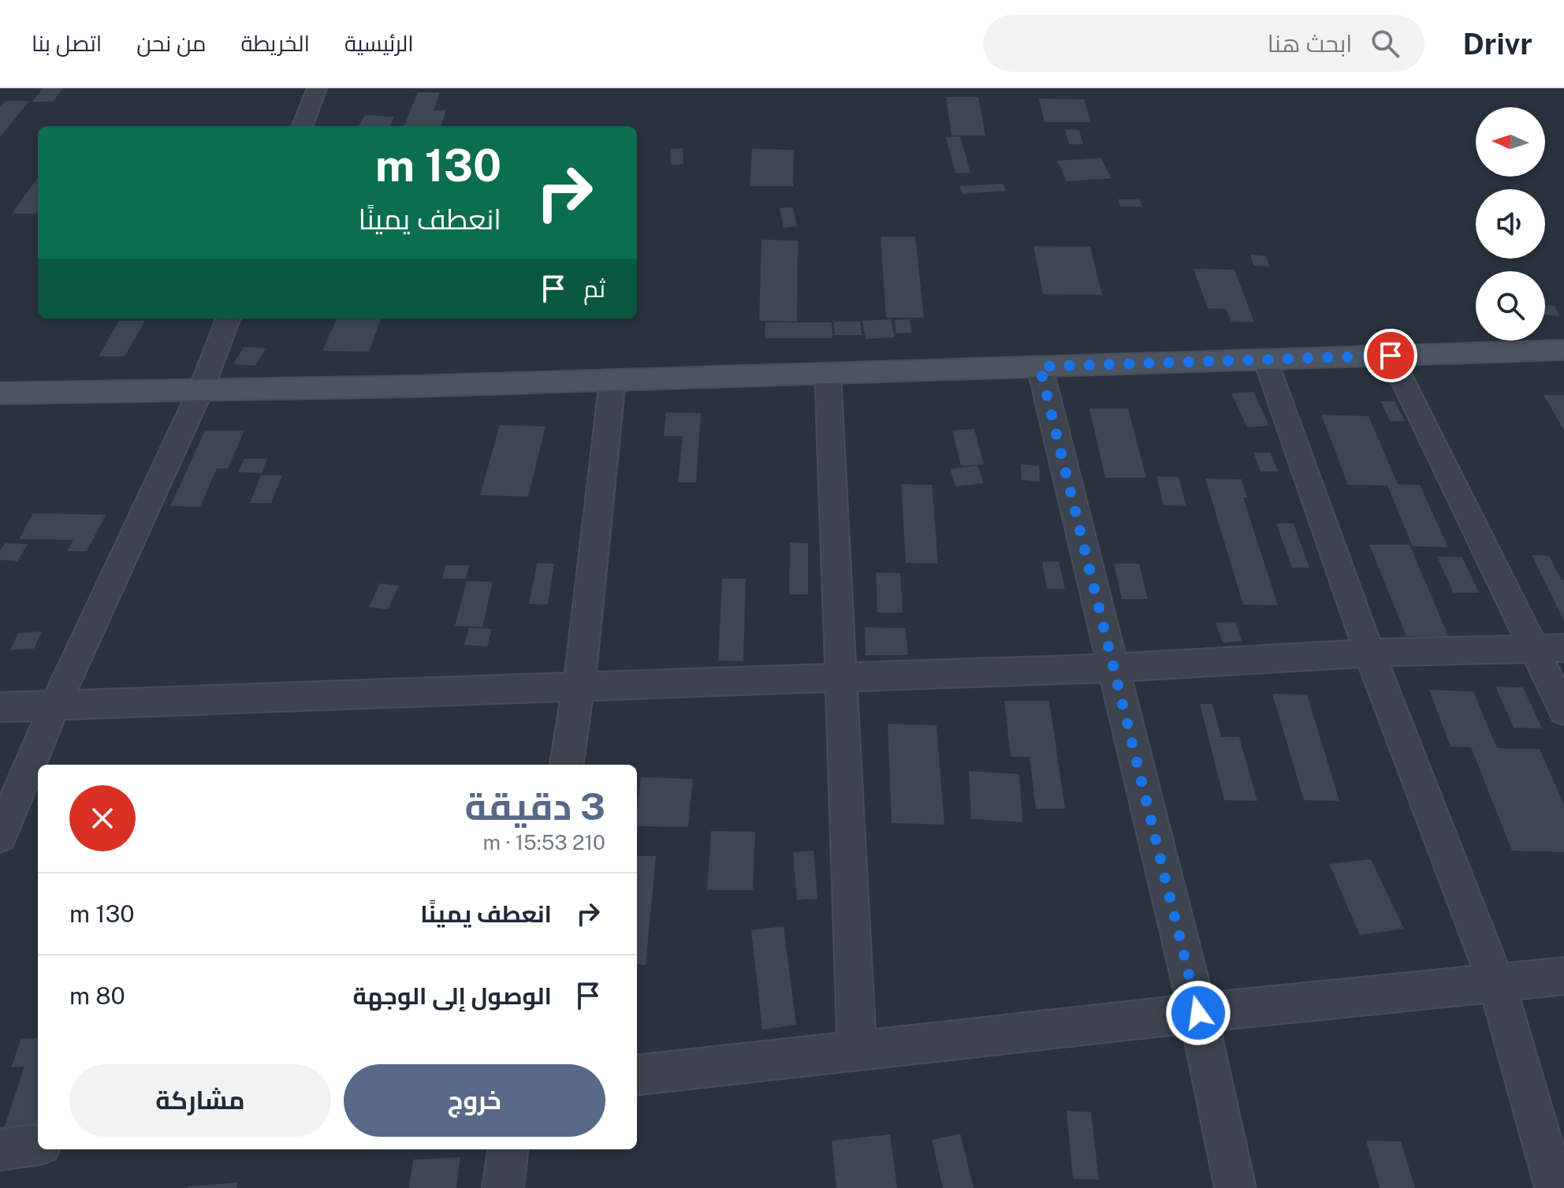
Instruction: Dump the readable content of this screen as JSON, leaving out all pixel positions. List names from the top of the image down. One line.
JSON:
{"north":"left","page":{"header":"Drivr","search":"ابحث هنا","nav":["الرئيسية","الخريطة","من نحن","اتصل بنا"],"turn":["130 m","انعطف يمينًا"],"then":"ثم","heading":["3 دقيقة","210 m · 15:53"],"list":[{"name":"انعطف يمينًا","value":"130 m"},{"name":"الوصول إلى الوجهة","value":"80 m"}],"buttons":["خروج","مشاركة"]}}
